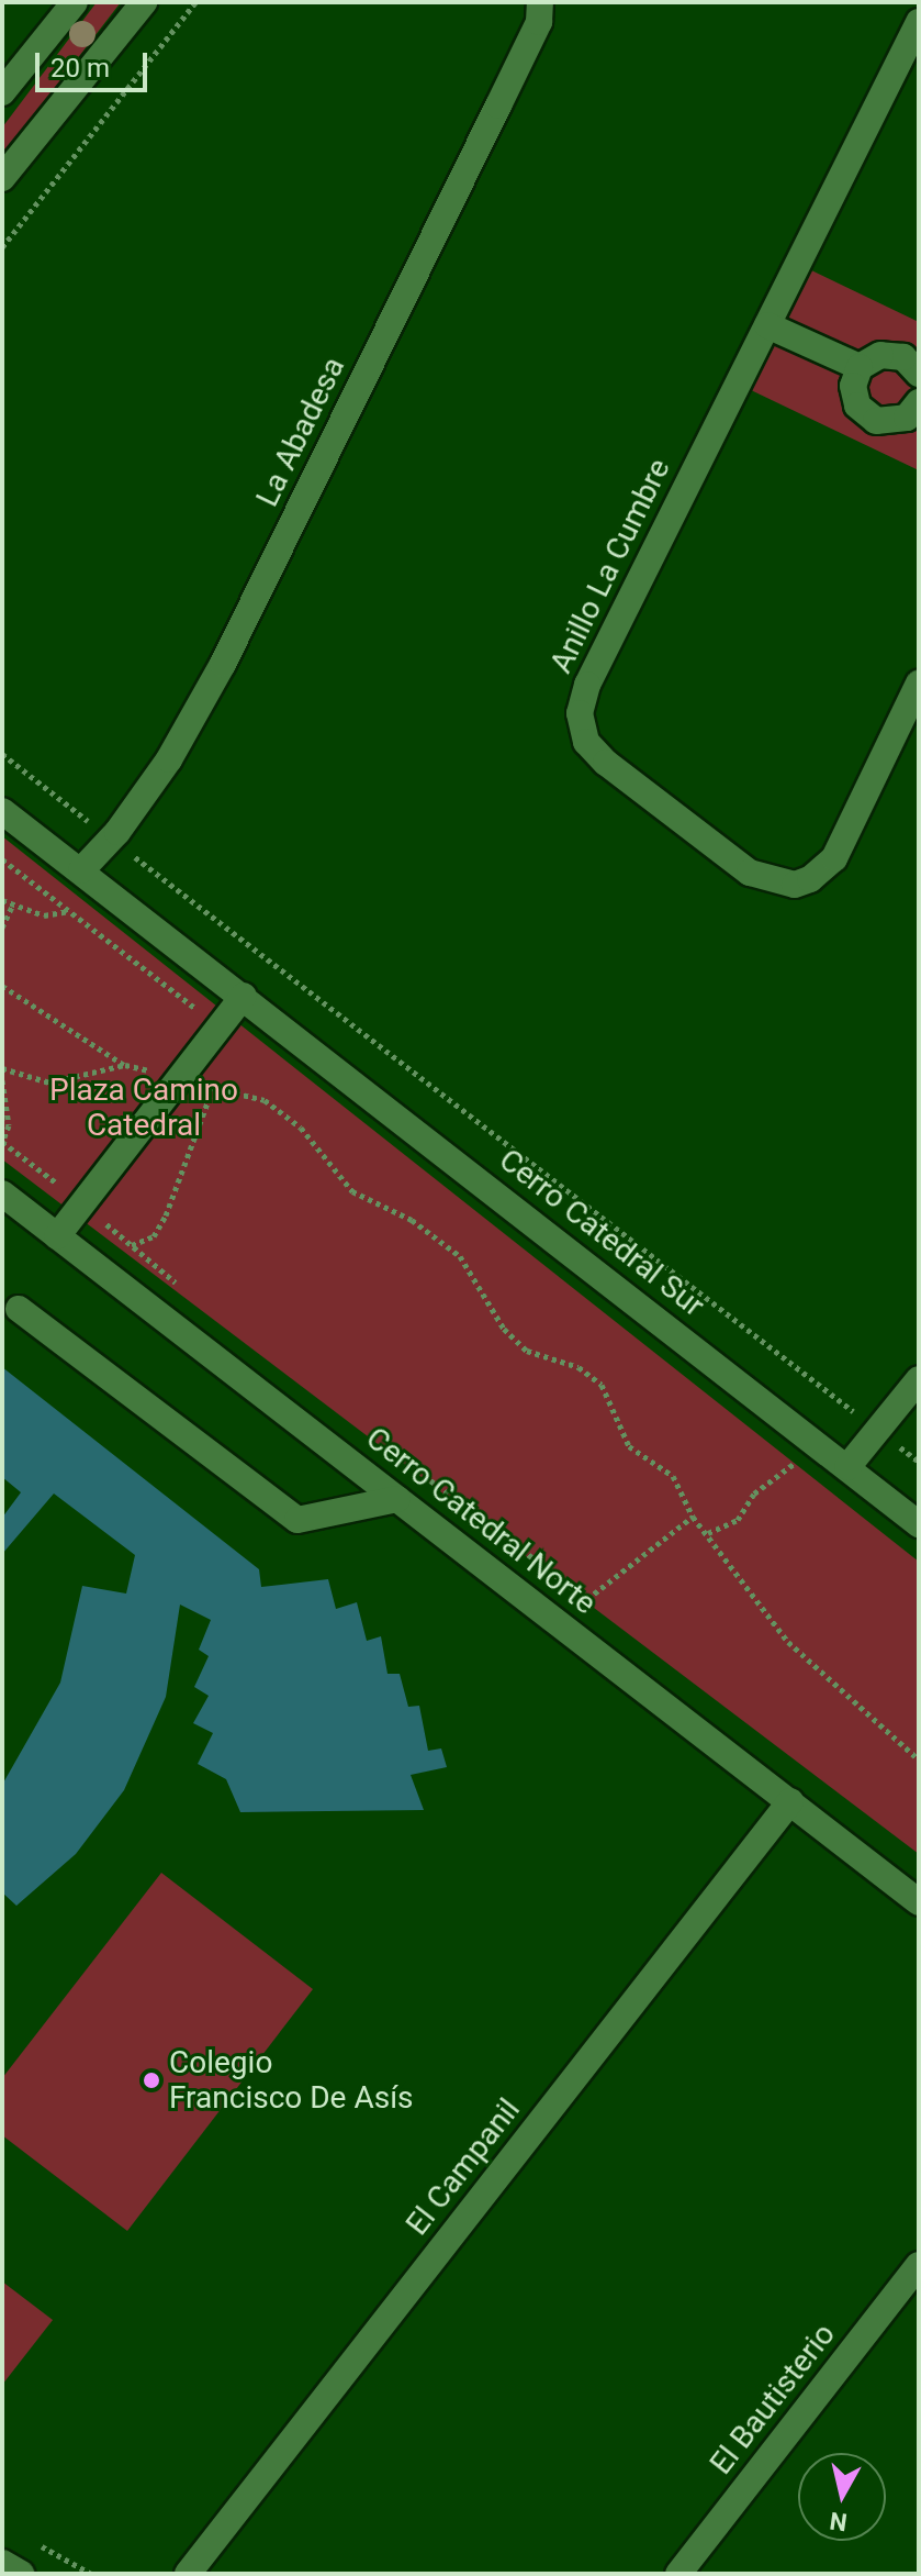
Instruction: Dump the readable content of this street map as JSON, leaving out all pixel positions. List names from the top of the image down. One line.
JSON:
{"streets":{"street":["La Abadesa","Anillo La Cumbre","Cerro Catedral Sur","Cerro Catedral Norte","El Campanil","El Bautisterio"]},"crossings":[["La Abadesa","Cerro Catedral Sur"],["Cerro Catedral Norte","El Campanil"]],"parks":["Plaza Camino Catedral"],"places":["Colegio Francisco De Asís"],"scale_bar":"20 m","north":"bottom"}
